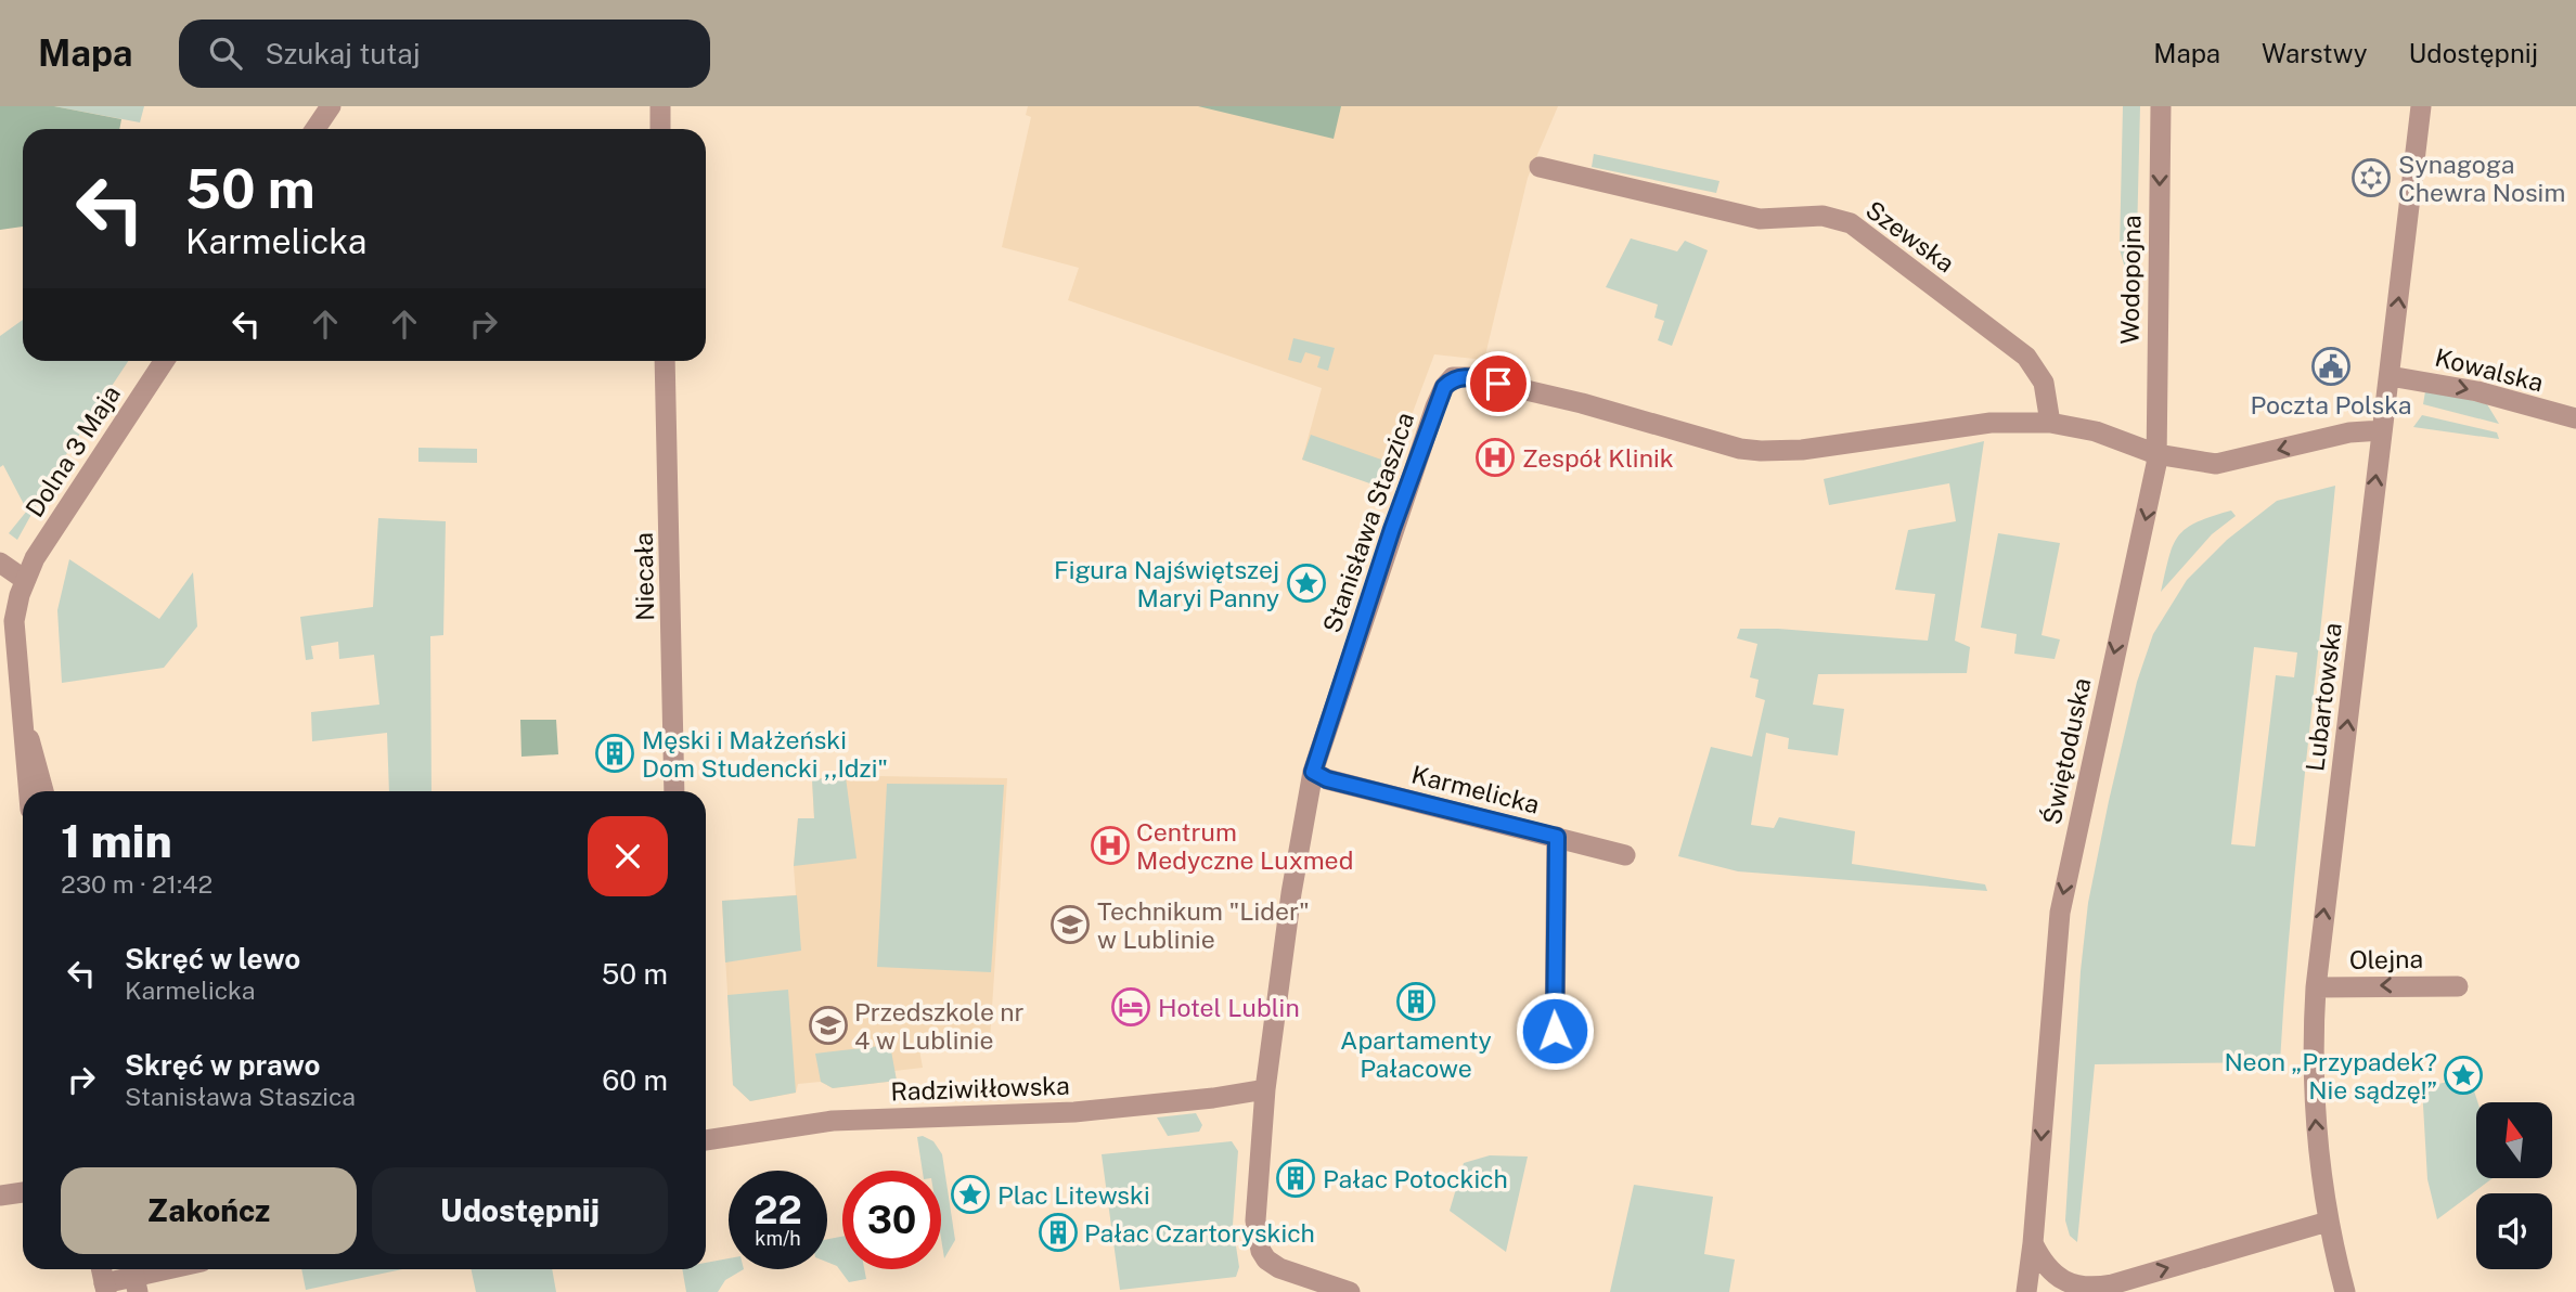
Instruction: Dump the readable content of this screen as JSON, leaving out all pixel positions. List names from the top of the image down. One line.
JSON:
{"streets":{"street":["Szewska","Wodopojna","Kowalska","Dolna 3 Maja","Stanisława Staszica","Niecała","Lubartowska","Świętoduska","Karmelicka","Olejna","Radziwiłłowska"]},"crossings":[["Szewska","Stanisława Staszica"],["Wodopojna","Stanisława Staszica"],["Wodopojna","Świętoduska"],["Kowalska","Lubartowska"],["Stanisława Staszica","Świętoduska"],["Stanisława Staszica","Karmelicka"],["Stanisława Staszica","Radziwiłłowska"],["Lubartowska","Olejna"]],"one_way":["Wodopojna","Kowalska","Lubartowska","Świętoduska","Olejna"],"places":{"synagogue":["Synagoga Chewra Nosim"],"public building":["Poczta Polska"],"hospital":["Zespół Klinik","Centrum Medyczne Luxmed"],"place":["Figura Najświętszej Maryi Panny","Neon „Przypadek? Nie sądzę!”","Plac Litewski"],"building":["Męski i Małżeński Dom Studencki ,,Idzi\"","Apartamenty Pałacowe","Pałac Potockich","Pałac Czartoryskich"],"school or university":["Technikum \"Lider\" w Lublinie","Przedszkole nr 4 w Lublinie"],"hotel":["Hotel Lublin"]},"north":"top","page":{"header":"Mapa","search":"Szukaj tutaj","nav":["Mapa","Warstwy","Udostępnij"],"turn":["50 m","Karmelicka"],"heading":["1 min","230 m · 21:42"],"list":[{"name":"Skręć w lewo","note":"Karmelicka","value":"50 m"},{"name":"Skręć w prawo","note":"Stanisława Staszica","value":"60 m"}],"buttons":["Zakończ","Udostępnij"],"speed":"22 km/h","limit":"30"}}
